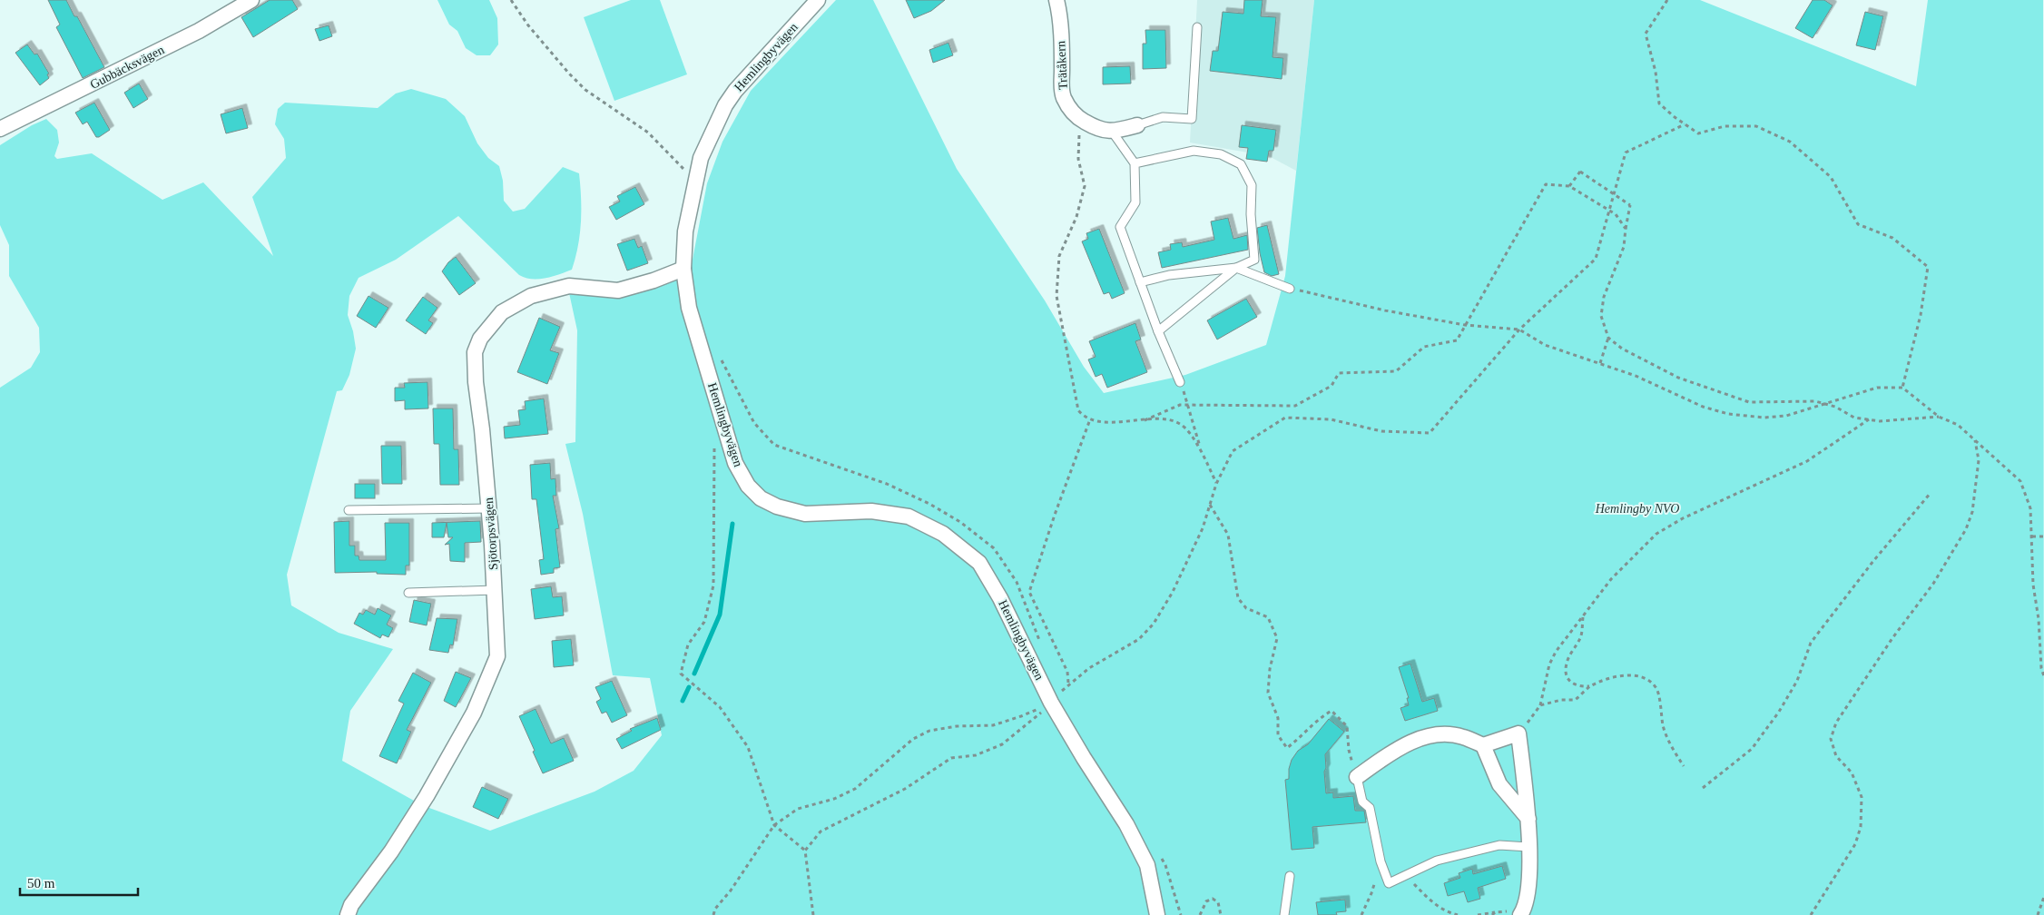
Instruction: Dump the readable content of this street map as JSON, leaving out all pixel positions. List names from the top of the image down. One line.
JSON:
{"streets":{"street":["Hemlingbyvägen","Trätåkern","Gubbäcksvägen","Sjötorpsvägen"]},"crossings":[["Hemlingbyvägen","Sjötorpsvägen"]],"parks":["Hemlingby NVO"],"scale_bar":"50 m"}
